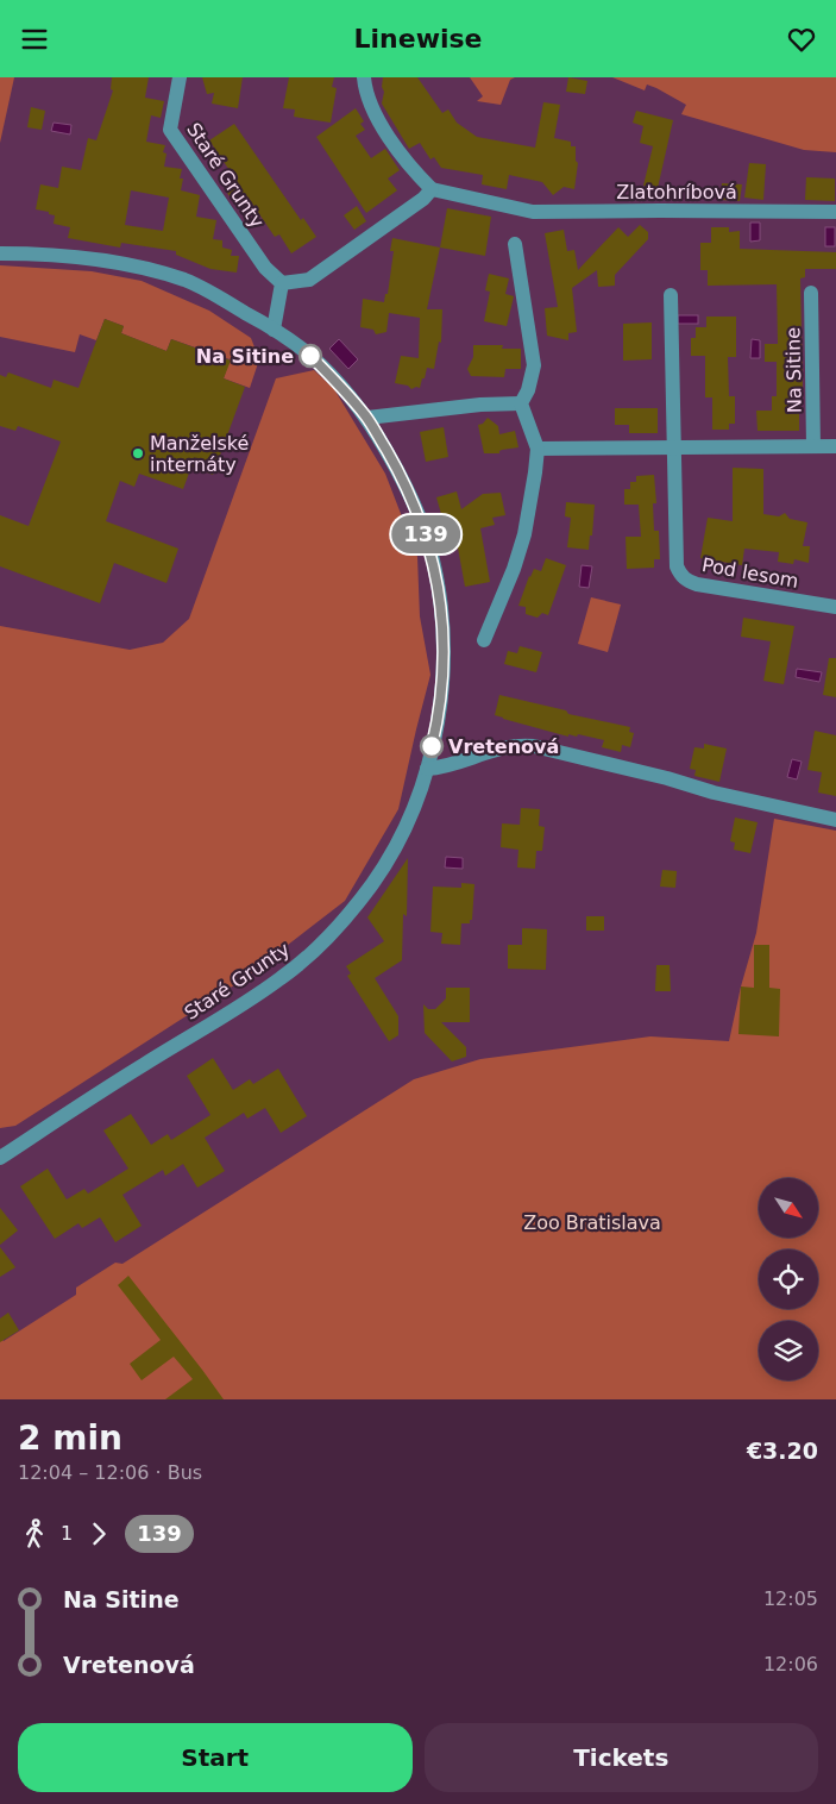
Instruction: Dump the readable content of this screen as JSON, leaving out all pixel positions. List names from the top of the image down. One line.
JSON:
{"streets":{"street":["Staré Grunty","Zlatohríbová","Na Sitine","Pod lesom"]},"parks":["Zoo Bratislava"],"places":["Na Sitine","Manželské internáty","Vretenová"],"lines":["bus line 139"],"north":"bottom right","page":{"header":"Linewise","on_map":"139","heading":["2 min","12:04 – 12:06 · Bus","€3.20"],"legs":["1","139"],"list":[{"name":"Na Sitine","value":"12:05"},{"name":"Vretenová","value":"12:06"}],"buttons":["Start","Tickets"]}}
